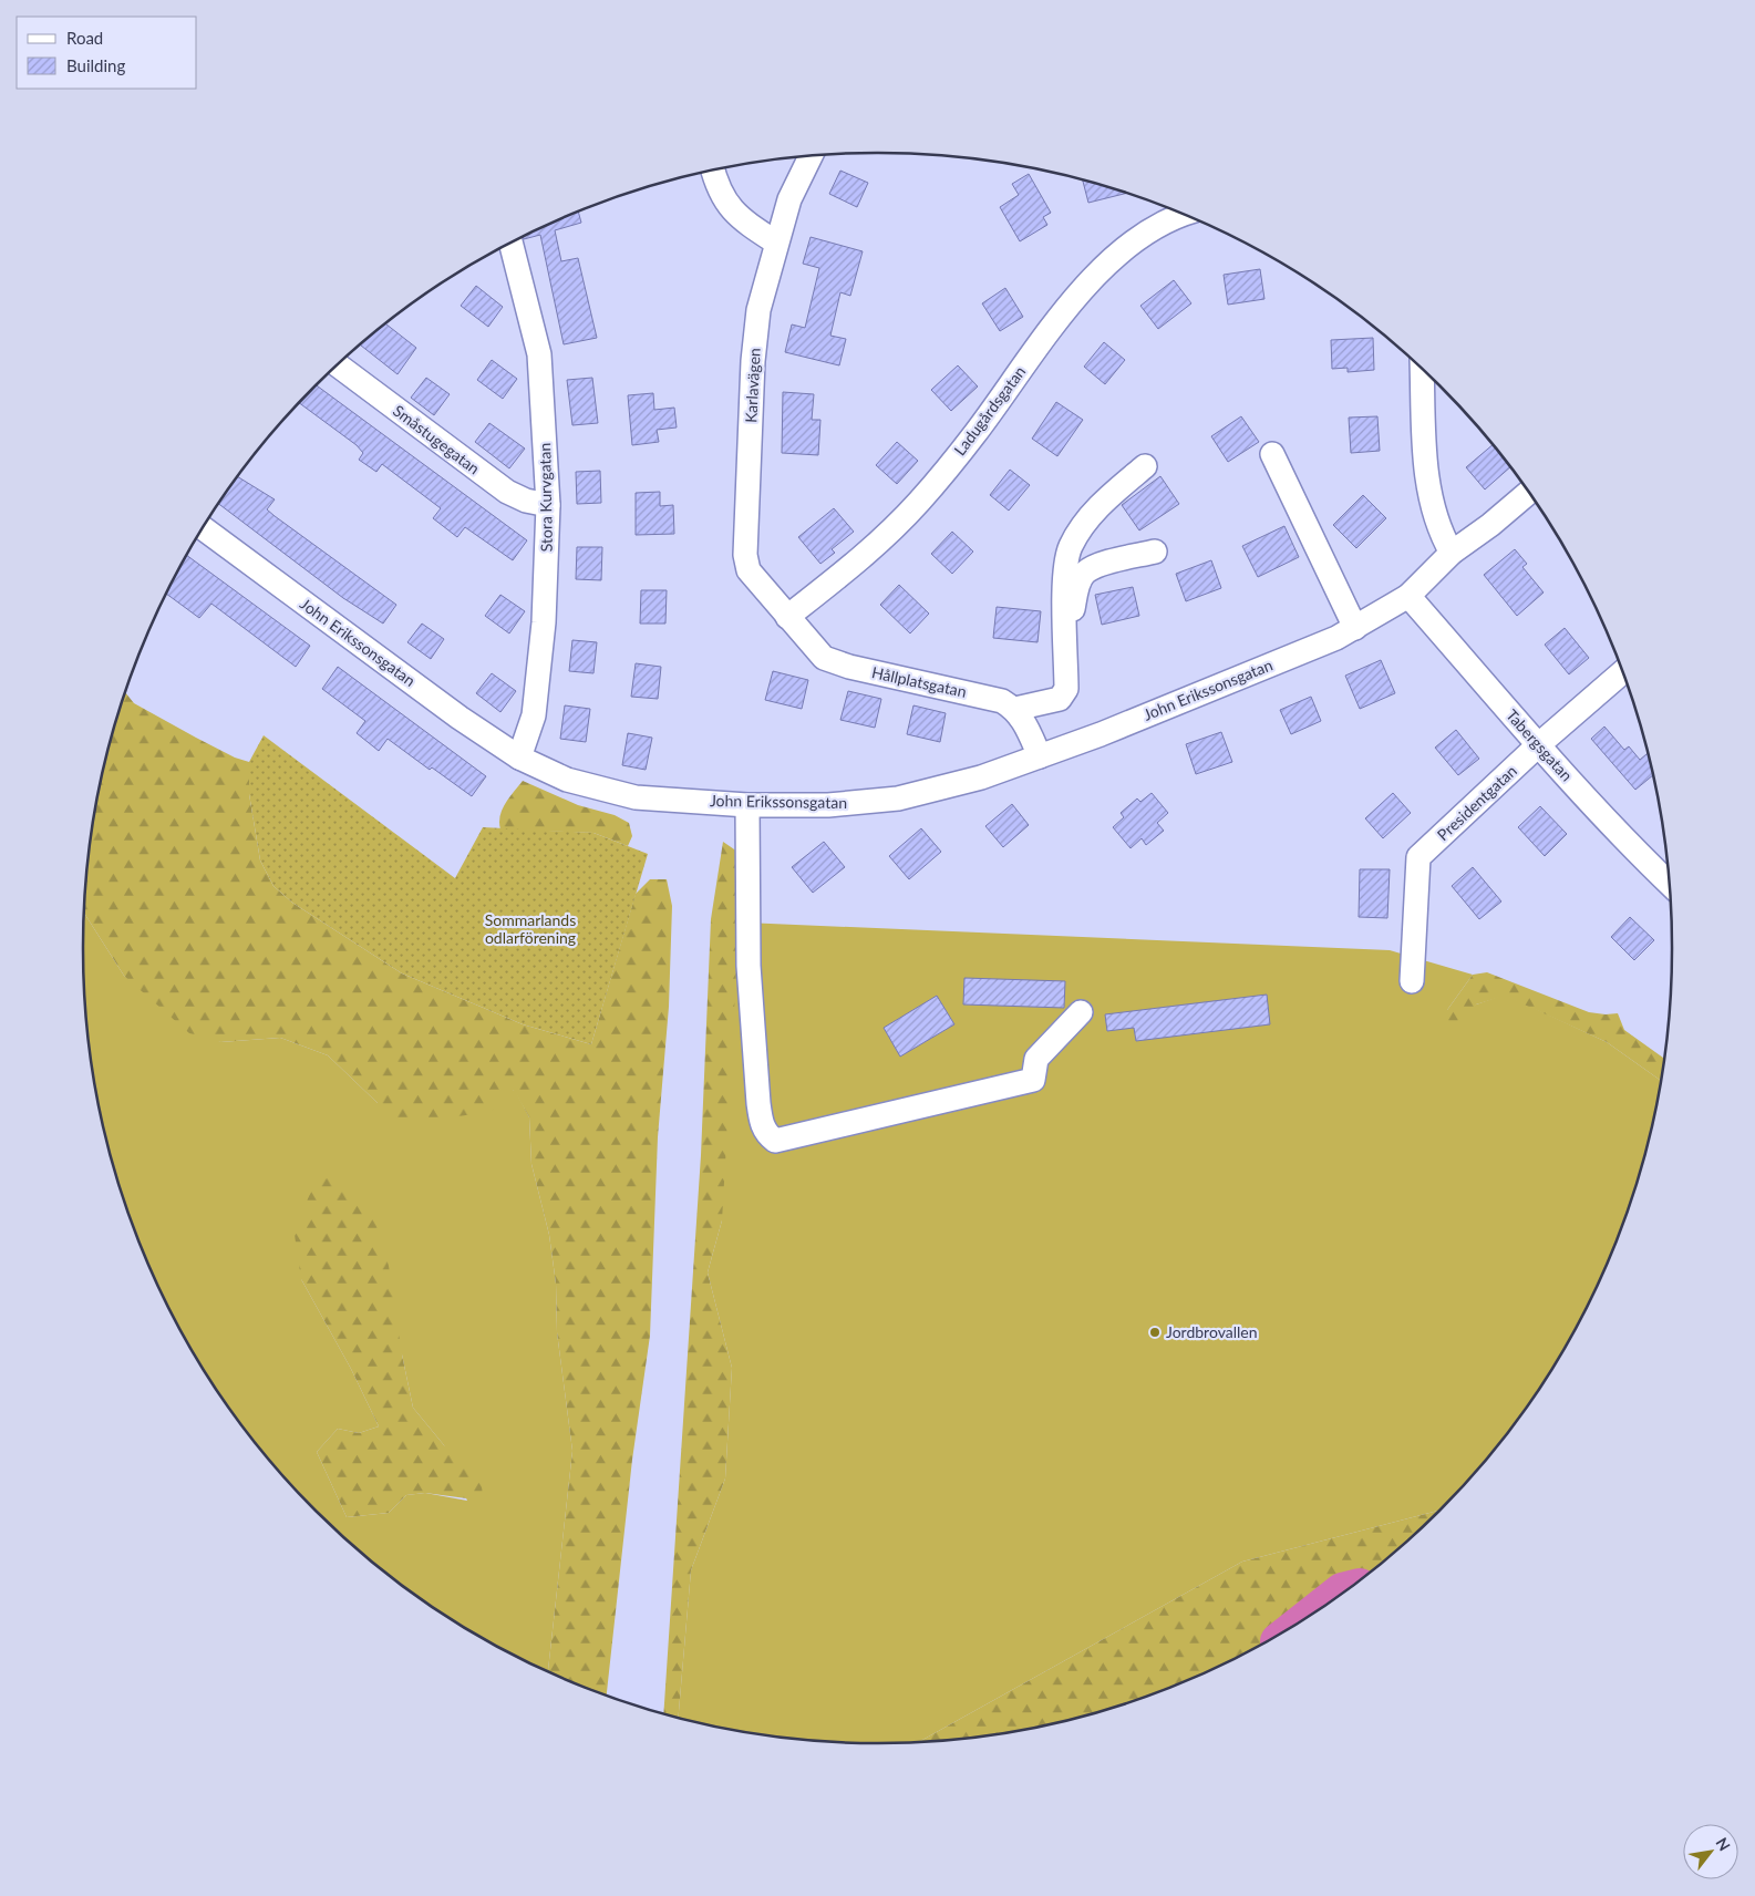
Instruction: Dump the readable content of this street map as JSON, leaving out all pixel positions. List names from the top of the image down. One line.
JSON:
{"streets":{"street":["Karlavägen","Ladugårdsgatan","Småstugegatan","Stora Kurvgatan","John Erikssonsgatan","Hållplatsgatan","Tabergsgatan","Presidentgatan"]},"crossings":[["Karlavägen","Ladugårdsgatan"],["Karlavägen","Hållplatsgatan"],["Ladugårdsgatan","Hållplatsgatan"],["Småstugegatan","Stora Kurvgatan"],["Stora Kurvgatan","John Erikssonsgatan"],["John Erikssonsgatan","Tabergsgatan"],["Tabergsgatan","Presidentgatan"]],"parks":["Sommarlands odlarförening"],"places":["Jordbrovallen"],"legend":["Road","Building"],"north":"top right"}
